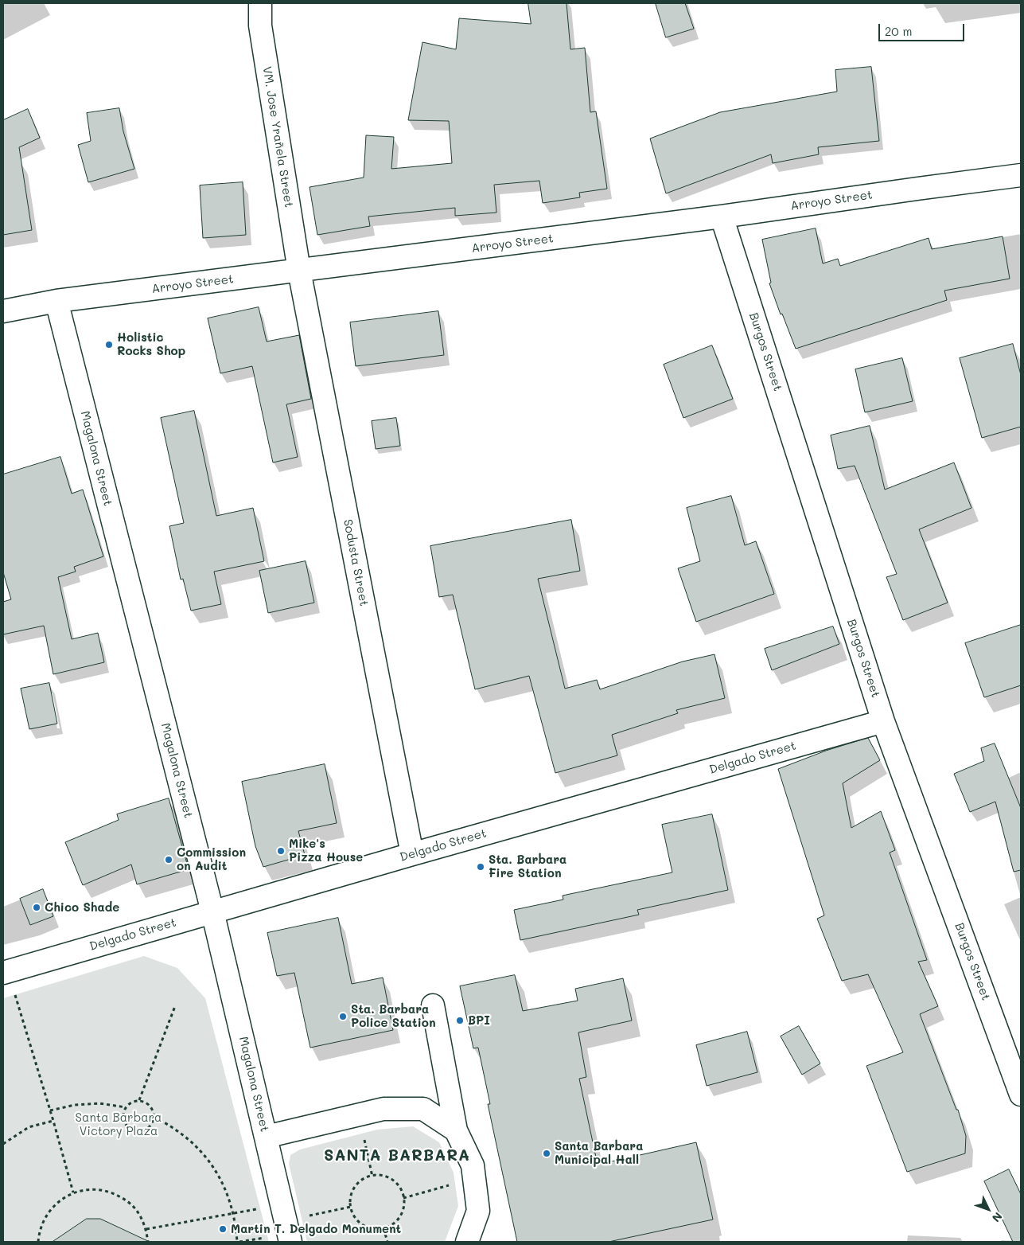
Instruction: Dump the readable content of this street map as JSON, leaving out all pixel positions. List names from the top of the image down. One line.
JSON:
{"streets":{"street":["VM. Jose Yrañela Street","Arroyo Street","Burgos Street","Magalona Street","Sodusta Street","Delgado Street"]},"crossings":[["VM. Jose Yrañela Street","Arroyo Street"],["VM. Jose Yrañela Street","Sodusta Street"],["Arroyo Street","Burgos Street"],["Arroyo Street","Magalona Street"],["Arroyo Street","Sodusta Street"],["Burgos Street","Delgado Street"],["Magalona Street","Delgado Street"],["Sodusta Street","Delgado Street"]],"districts":["SANTA BARBARA"],"parks":["Santa Barbara Victory Plaza"],"places":["Holistic Rocks Shop","Mike's Pizza House","Commission on Audit","Sta. Barbara Fire Station","Chico Shade","Sta. Barbara Police Station","BPI","Santa Barbara Municipal Hall","Martin T. Delgado Monument"],"scale_bar":"20 m","north":"bottom right"}
